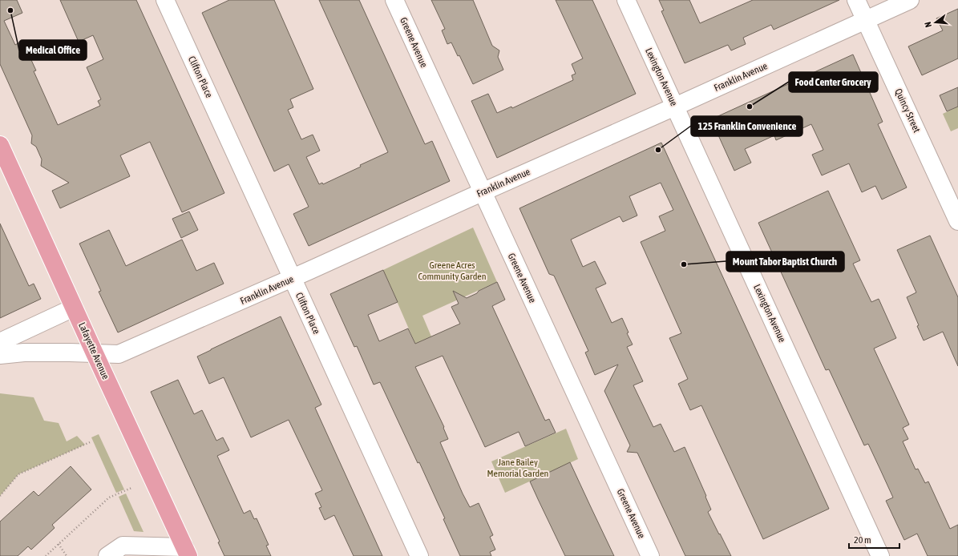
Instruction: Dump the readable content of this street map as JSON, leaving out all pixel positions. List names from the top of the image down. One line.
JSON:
{"streets":{"main road":["Lafayette Avenue"],"street":["Greene Avenue","Clifton Place","Lexington Avenue","Franklin Avenue","Quincy Street"]},"crossings":[["Greene Avenue","Franklin Avenue"],["Clifton Place","Franklin Avenue"],["Lexington Avenue","Franklin Avenue"],["Franklin Avenue","Quincy Street"],["Franklin Avenue","Lafayette Avenue"]],"parks":["Greene Acres Community Garden","Jane Bailey Memorial Garden"],"places":["Medical Office","Food Center Grocery","125 Franklin Convenience","Mount Tabor Baptist Church"],"scale_bar":"20 m","north":"left"}
